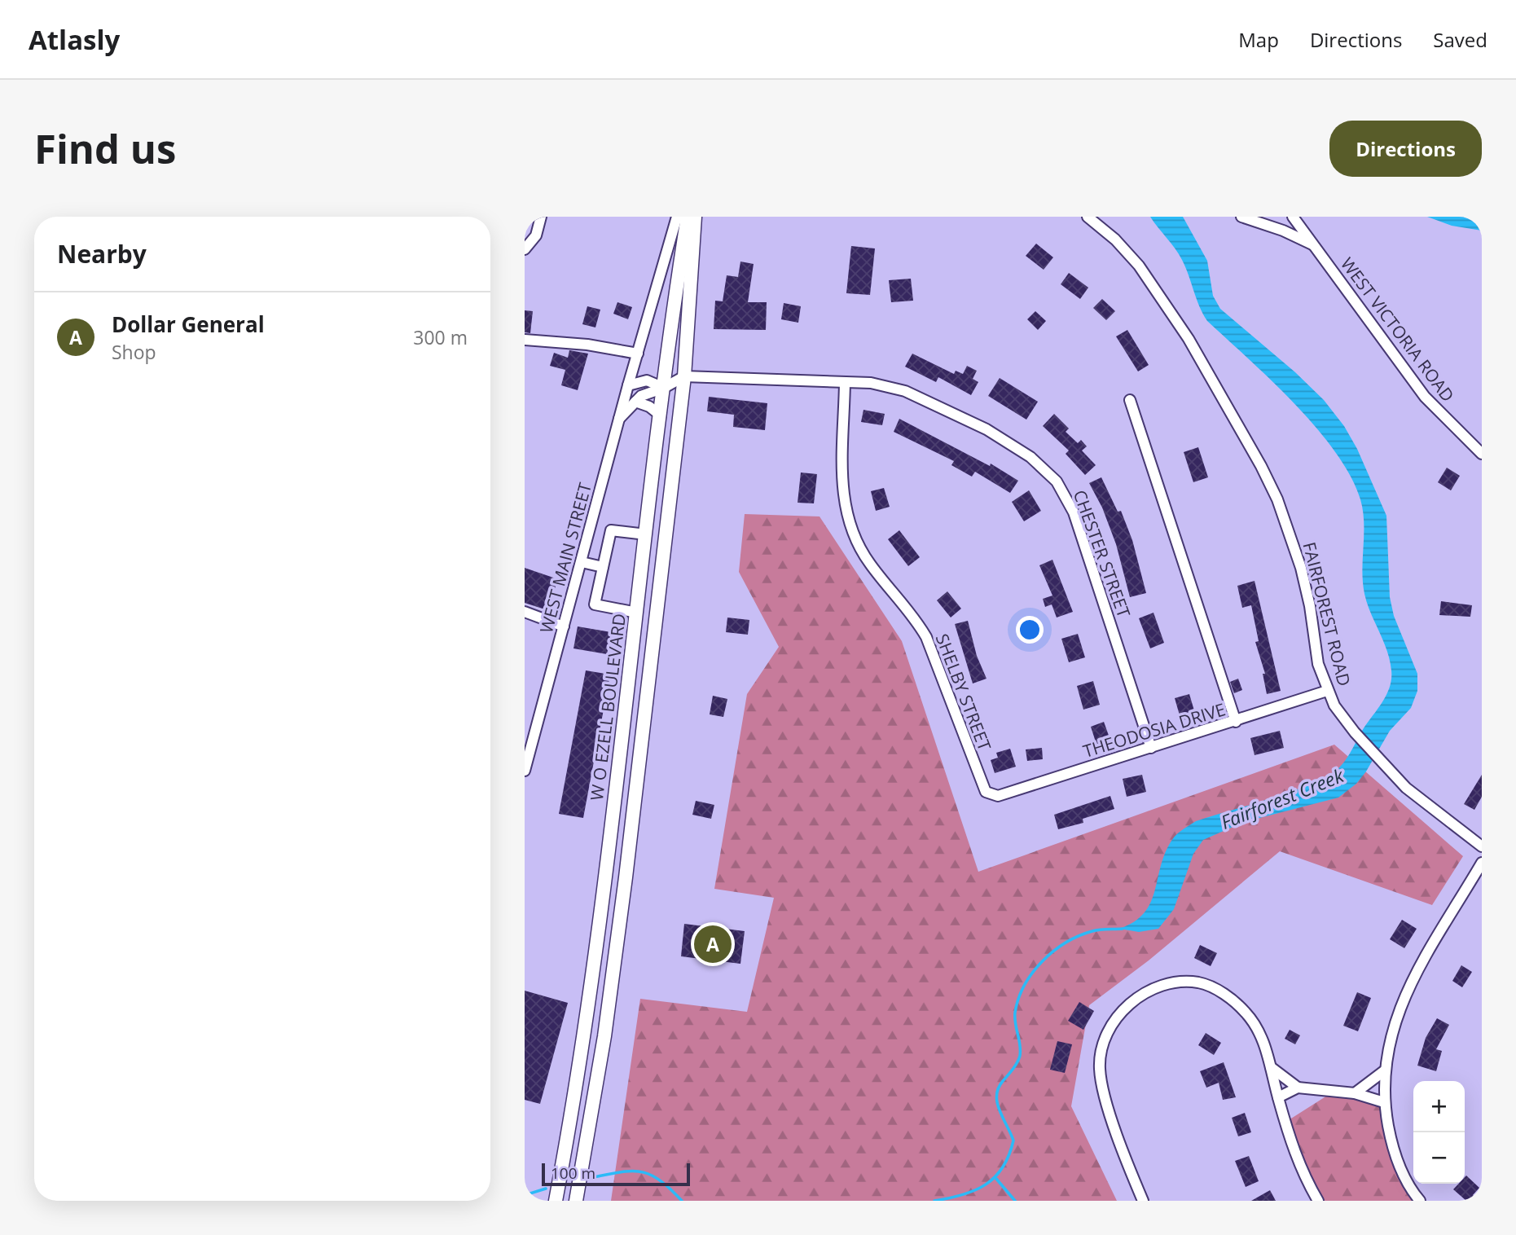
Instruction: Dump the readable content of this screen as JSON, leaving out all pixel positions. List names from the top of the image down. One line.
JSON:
{"streets":{"main road":["W O EZELL BOULEVARD"],"street":["WEST VICTORIA ROAD","CHESTER STREET","WEST MAIN STREET","FAIRFOREST ROAD","SHELBY STREET","THEODOSIA DRIVE"]},"crossings":[["CHESTER STREET","WEST MAIN STREET"],["CHESTER STREET","SHELBY STREET"],["CHESTER STREET","W O EZELL BOULEVARD"],["CHESTER STREET","THEODOSIA DRIVE"],["WEST MAIN STREET","W O EZELL BOULEVARD"],["FAIRFOREST ROAD","THEODOSIA DRIVE"],["SHELBY STREET","THEODOSIA DRIVE"]],"water":["Fairforest Creek"],"scale_bar":"100 m","page":{"header":"Atlasly","nav":["Map","Directions","Saved"],"buttons":"Directions","title":"Find us","heading":"Nearby","list":[{"mark":"A","name":"Dollar General","note":"Shop","value":"300 m"}],"pins":"A","map_buttons":["+","−"],"scale":"100 m"}}
